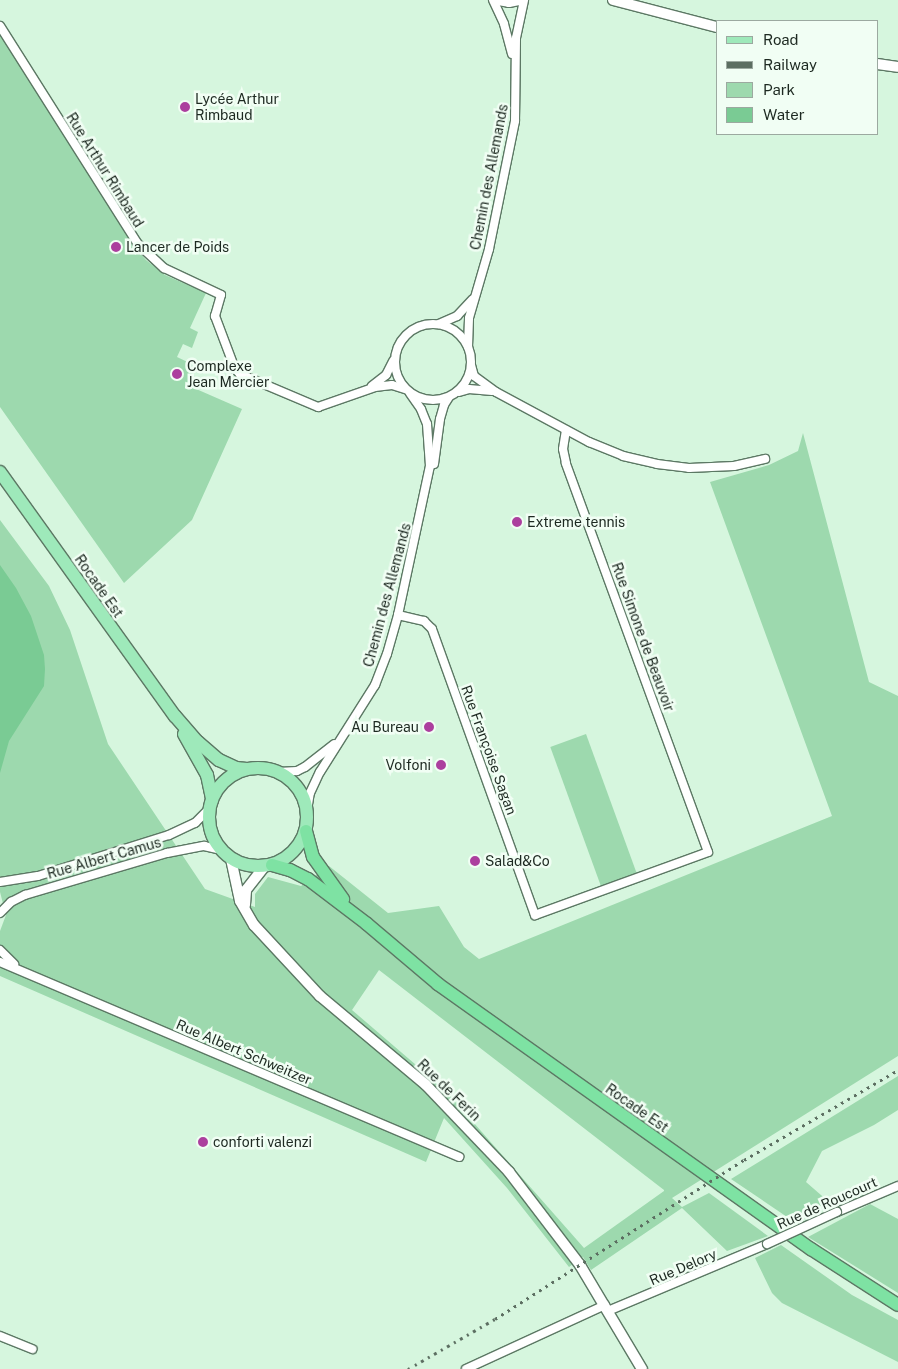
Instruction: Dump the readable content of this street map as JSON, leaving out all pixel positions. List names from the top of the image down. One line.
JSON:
{"streets":{"highway":["Rocade Est"],"street":["Rue Arthur Rimbaud","Chemin des Allemands","Rue Simone de Beauvoir","Rue Françoise Sagan","Rue Albert Camus","Rue Albert Schweitzer","Rue de Ferin","Rue de Roucourt","Rue Delory"]},"crossings":[["Chemin des Allemands","Rocade Est"],["Chemin des Allemands","Rue Françoise Sagan"],["Chemin des Allemands","Rue Albert Camus"],["Chemin des Allemands","Rue de Ferin"],["Rocade Est","Rue Albert Camus"],["Rocade Est","Rue de Ferin"],["Rue Simone de Beauvoir","Rue Françoise Sagan"],["Rue Albert Camus","Rue de Ferin"],["Rue de Ferin","Rue Delory"],["Rue de Roucourt","Rue Delory"]],"places":["Lycée Arthur Rimbaud","Lancer de Poids","Complexe Jean Mercier","Extreme tennis","Au Bureau","Volfoni","Salad&Co","conforti valenzi"],"legend":["Road","Railway","Park","Water"]}
